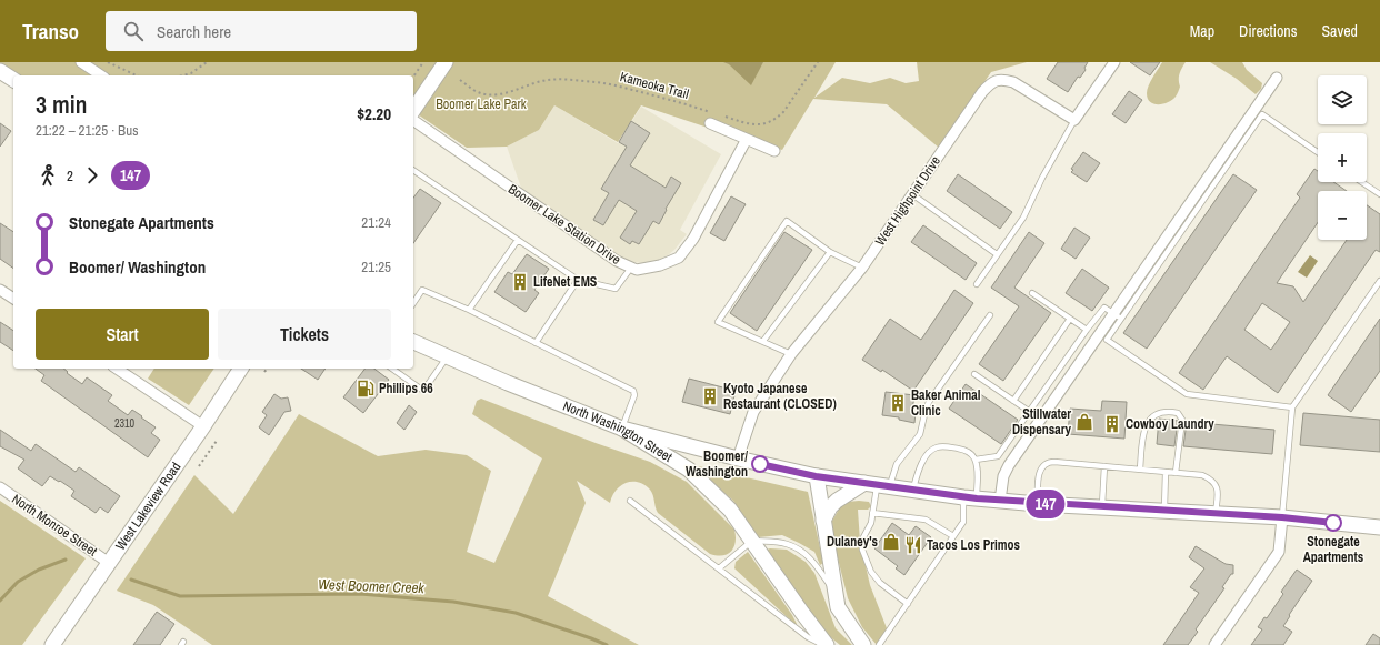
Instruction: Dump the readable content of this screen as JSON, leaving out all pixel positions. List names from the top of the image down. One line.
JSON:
{"streets":{"main road":["North Washington Street","West Lakeview Road"],"street":["West Highpoint Drive","Boomer Lake Station Drive","North Monroe Street"],"path":["Kameoka Trail"]},"crossings":[["West Lakeview Road","North Monroe Street"]],"water":["West Boomer Creek"],"parks":["Boomer Lake Park"],"places":{"building":["LifeNet EMS","Kyoto Japanese Restaurant (CLOSED)","Baker Animal Clinic","Cowboy Laundry"],"fuel station":["Phillips 66"],"shop":["Stillwater Dispensary","Dulaney's"],"other":["Boomer/ Washington","Stonegate Apartments"],"restaurant":["Tacos Los Primos"]},"lines":["bus line 147"],"house_numbers":["2310"],"page":{"header":"Transo","search":"Search here","nav":["Map","Directions","Saved"],"on_map":"147","map_buttons":["+","−"],"heading":["3 min","21:22 – 21:25 · Bus","$2.20"],"legs":["2","147"],"list":[{"name":"Stonegate Apartments","value":"21:24"},{"name":"Boomer/ Washington","value":"21:25"}],"buttons":["Start","Tickets"]}}
